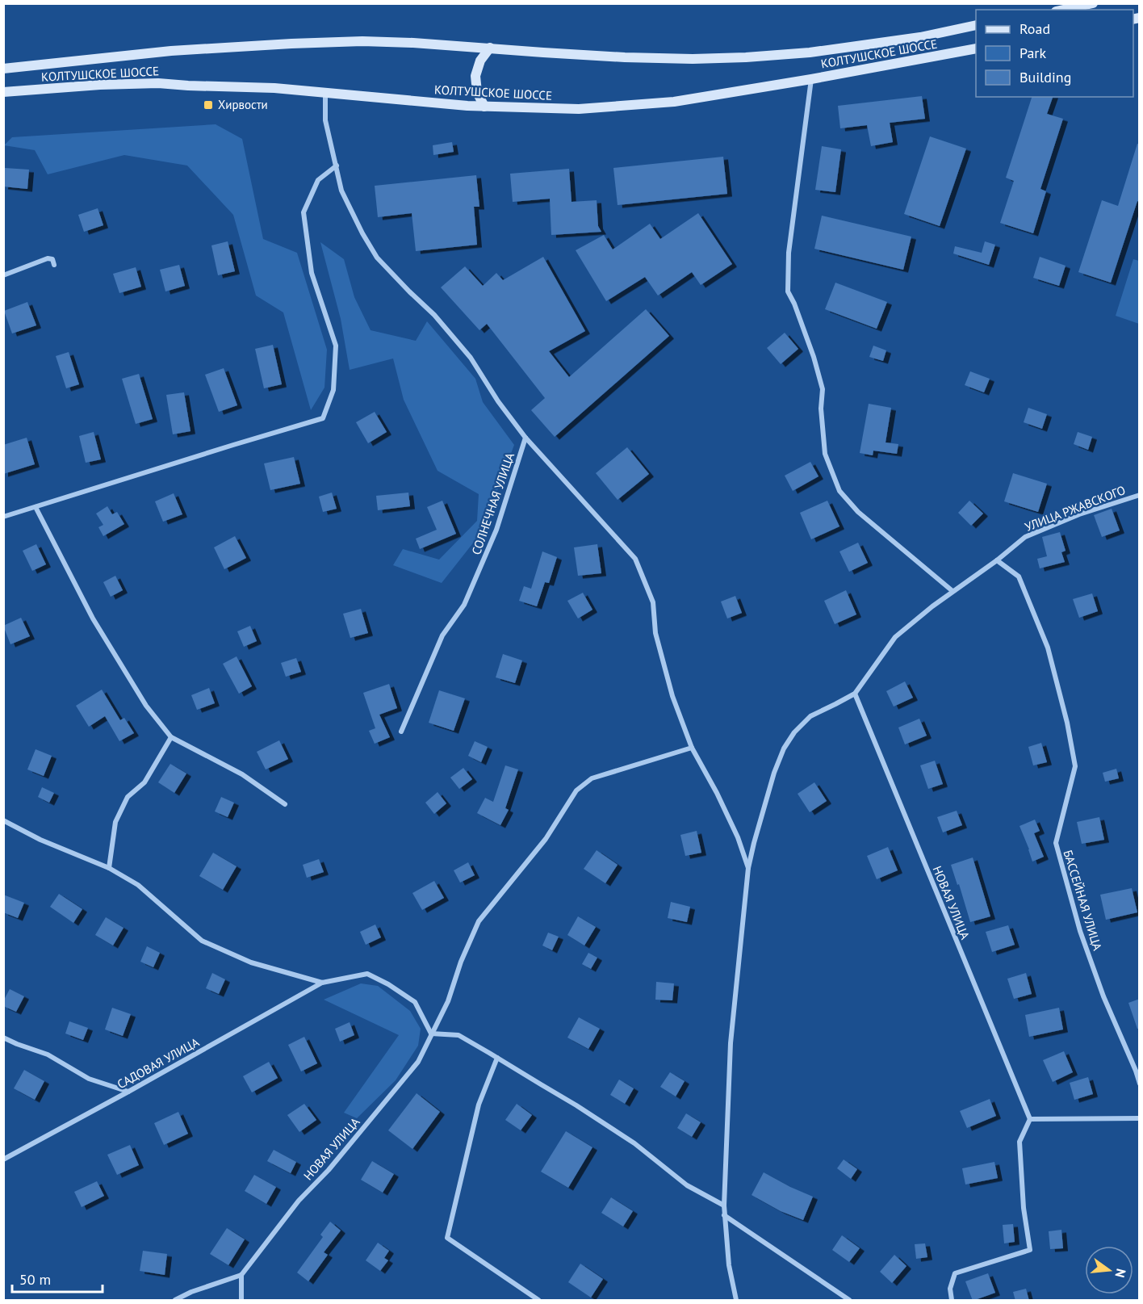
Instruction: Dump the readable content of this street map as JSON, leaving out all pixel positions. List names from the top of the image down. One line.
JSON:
{"streets":{"main road":["КОЛТУШСКОЕ ШОССЕ"],"street":["СОЛНЕЧНАЯ УЛИЦА","УЛИЦА РЖАВСКОГО","БАССЕЙНАЯ УЛИЦА","НОВАЯ УЛИЦА","САДОВАЯ УЛИЦА"]},"crossings":[["УЛИЦА РЖАВСКОГО","БАССЕЙНАЯ УЛИЦА"],["УЛИЦА РЖАВСКОГО","НОВАЯ УЛИЦА"]],"places":{"transit":["Хирвости"]},"legend":["Road","Park","Building"],"scale_bar":"50 m","north":"right"}
